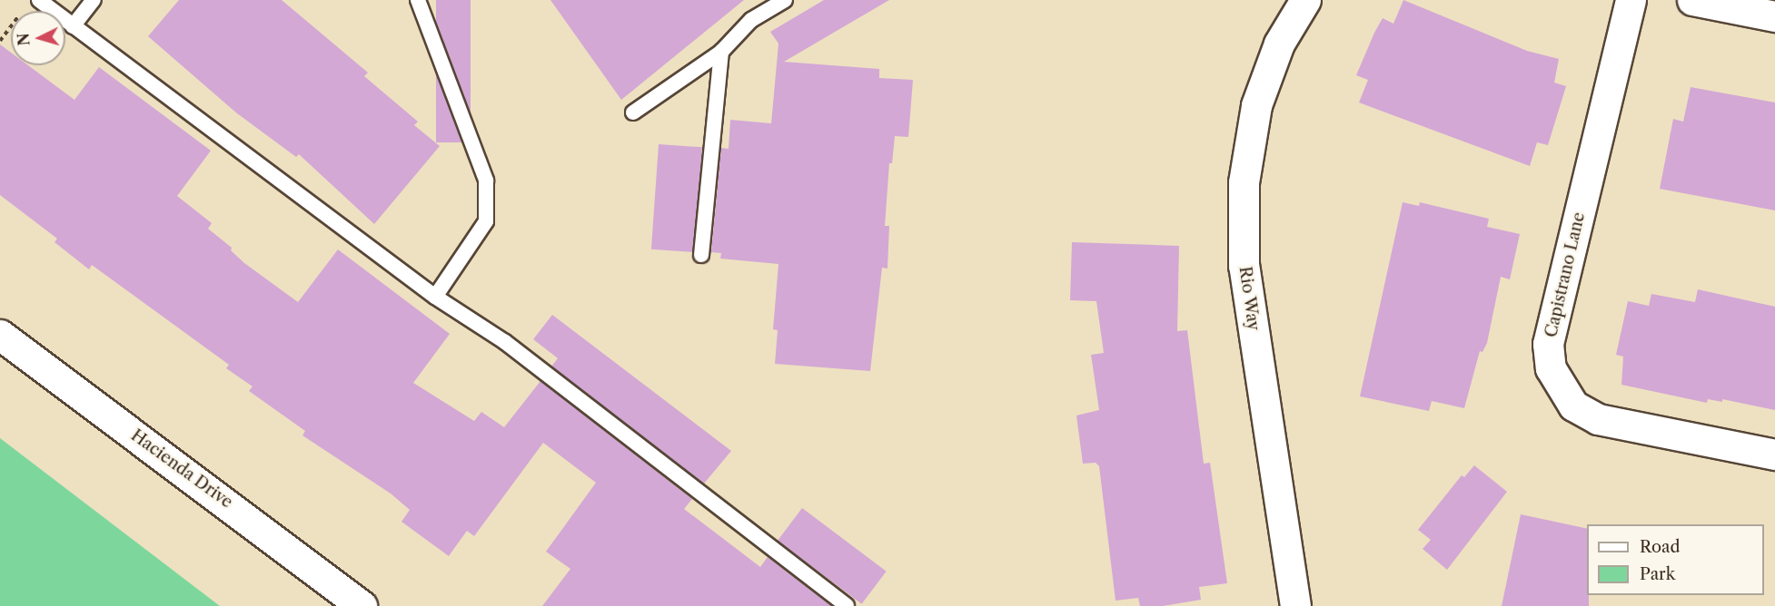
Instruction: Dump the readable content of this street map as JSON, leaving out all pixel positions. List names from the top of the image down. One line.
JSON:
{"streets":{"street":["Capistrano Lane","Rio Way","Hacienda Drive"]},"legend":["Road","Park"],"north":"left"}
